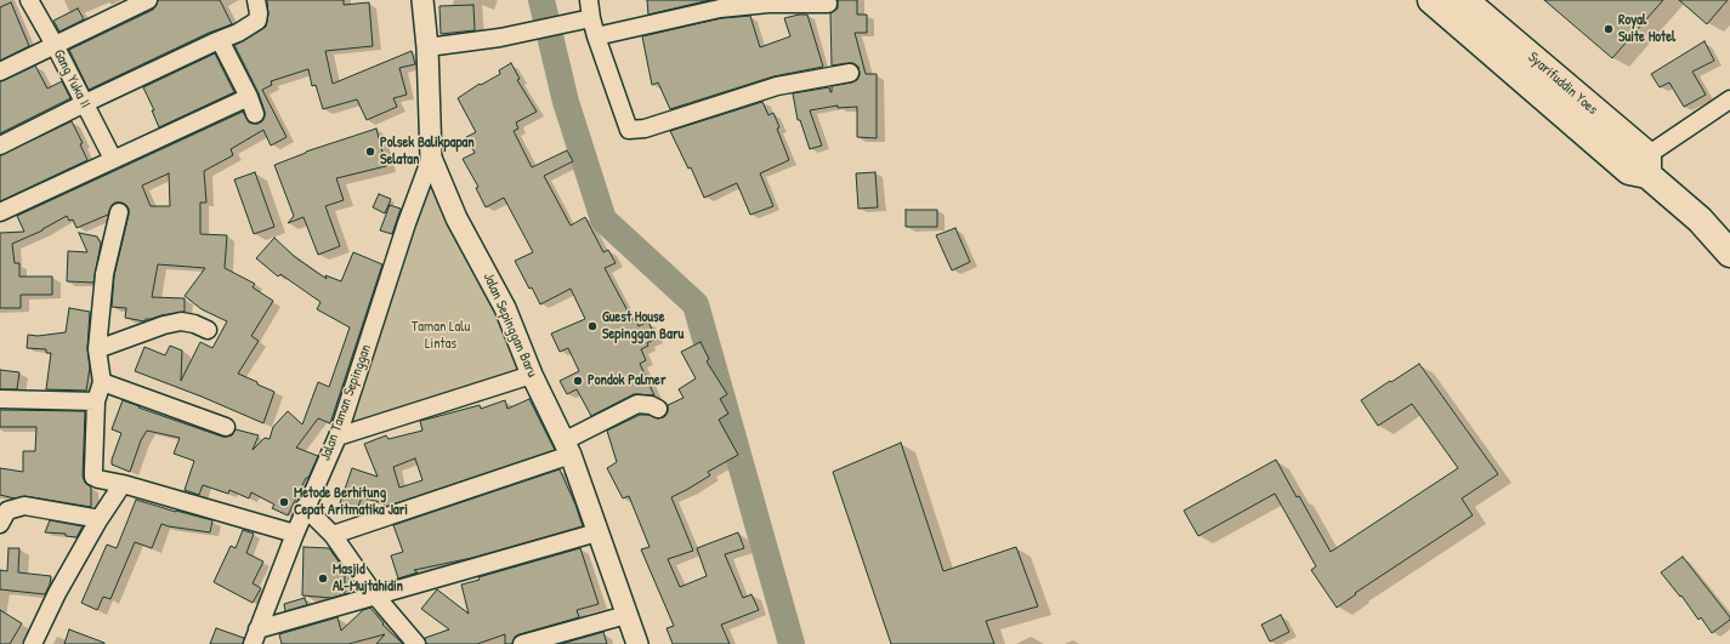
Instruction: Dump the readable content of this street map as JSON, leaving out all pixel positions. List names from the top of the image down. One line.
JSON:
{"streets":{"highway":["Syarifuddin Yoes"],"street":["Gang Yuka II","Jalan Sepinggan Baru","Jalan Taman Sepinggan"]},"crossings":[["Jalan Sepinggan Baru","Jalan Taman Sepinggan"]],"parks":["Taman Lalu Lintas"],"places":["Royal Suite Hotel","Polsek Balikpapan Selatan","Guest House Sepinggan Baru","Pondok Palmer","Metode Berhitung Cepat Aritmatika Jari","Masjid Al-Mujtahidin"]}
